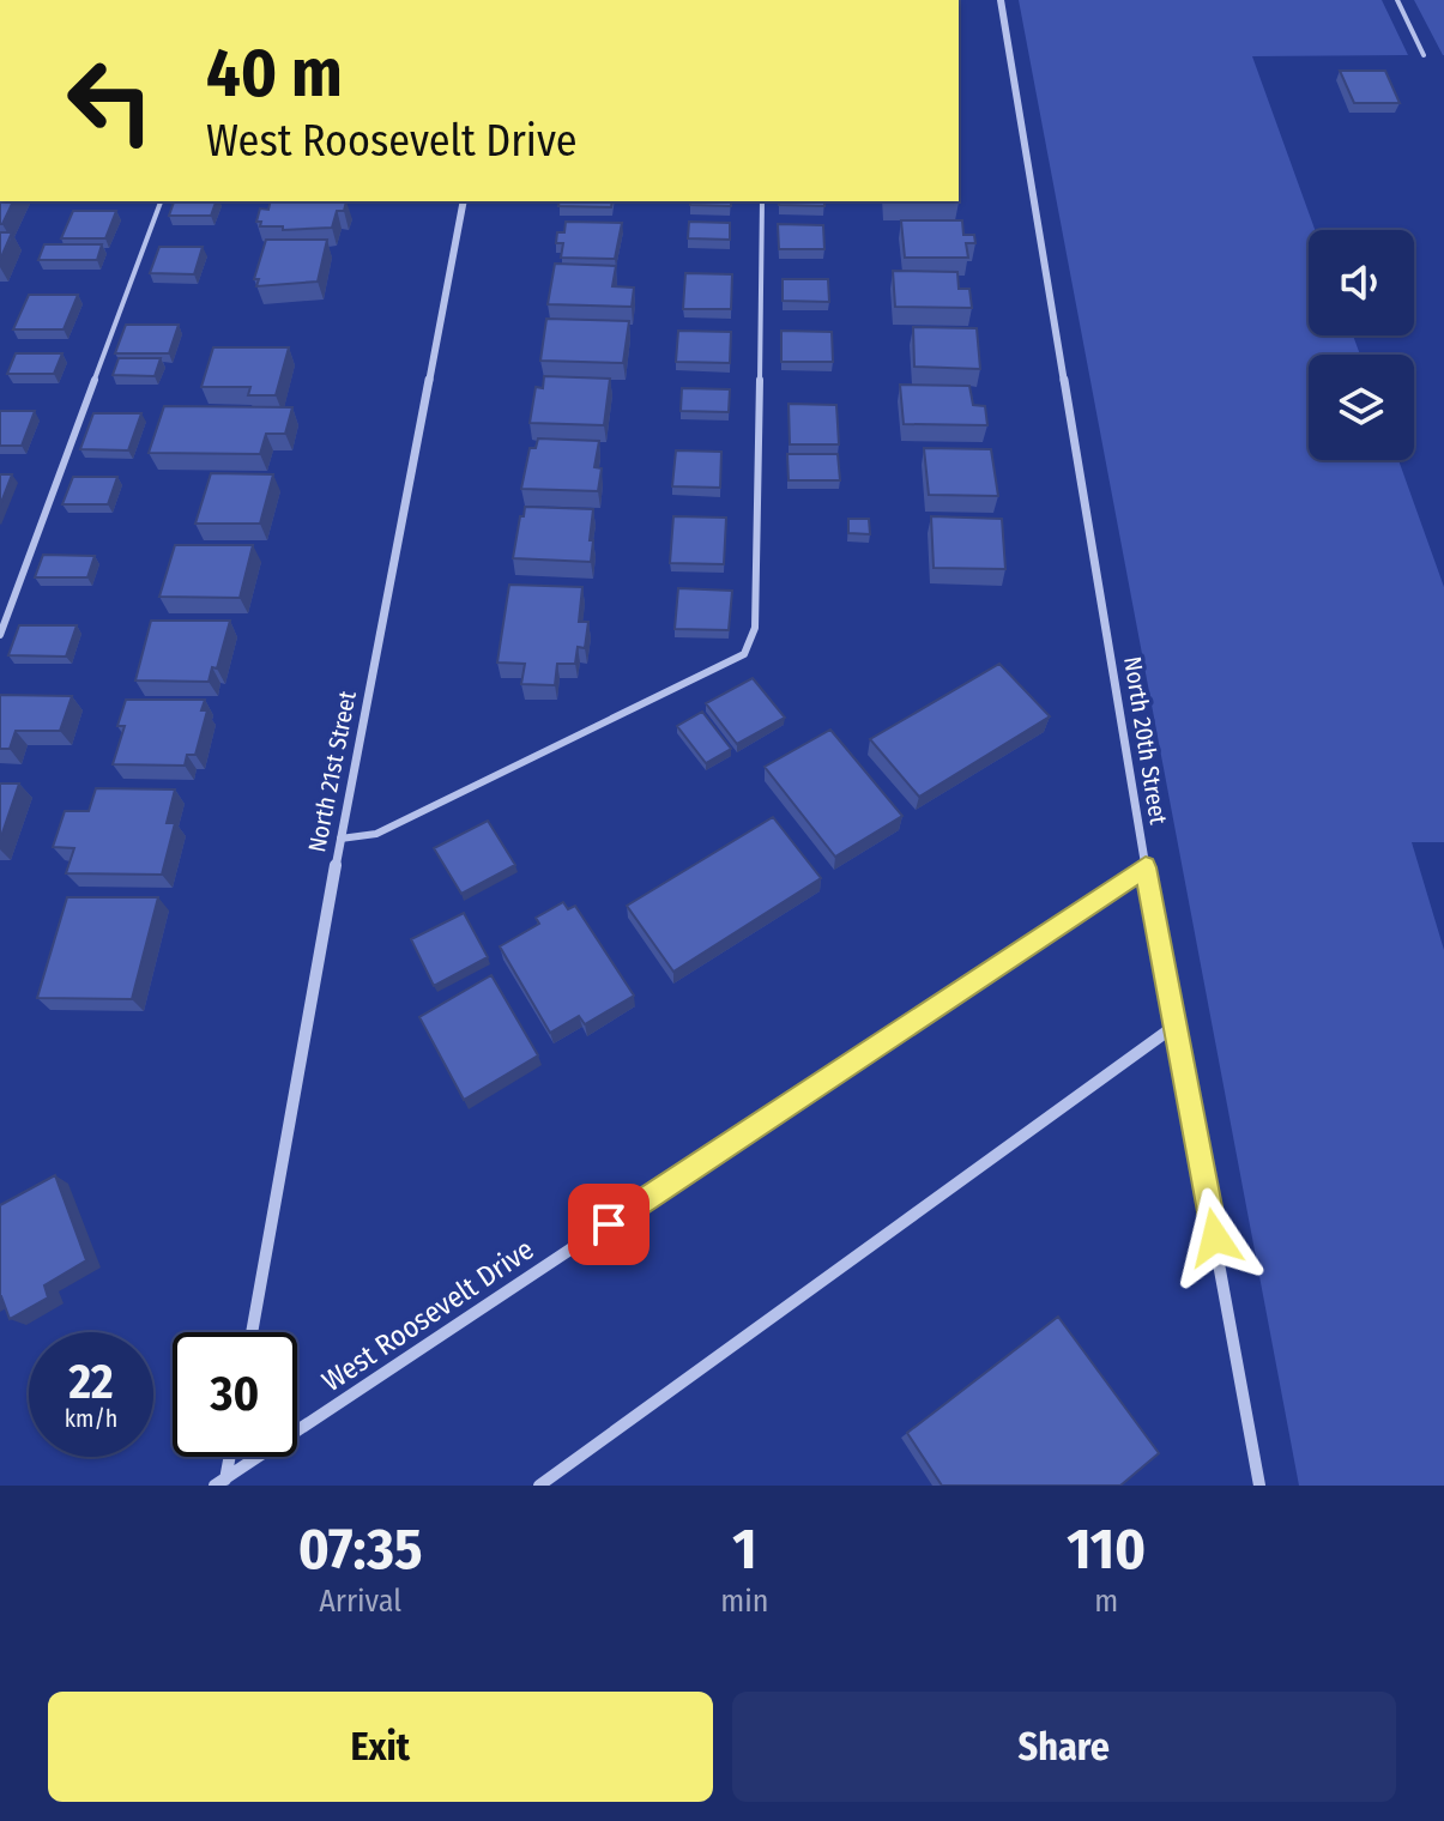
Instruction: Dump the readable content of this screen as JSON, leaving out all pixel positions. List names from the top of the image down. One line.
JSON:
{"streets":{"street":["North 20th Street","North 21st Street","West Roosevelt Drive"]},"crossings":[["North 20th Street","West Roosevelt Drive"]],"page":{"turn":["40 m","West Roosevelt Drive"],"speed":"22 km/h","limit":"30","eta":["07:35","Arrival","1","min","110","m"],"buttons":["Exit","Share"]}}
